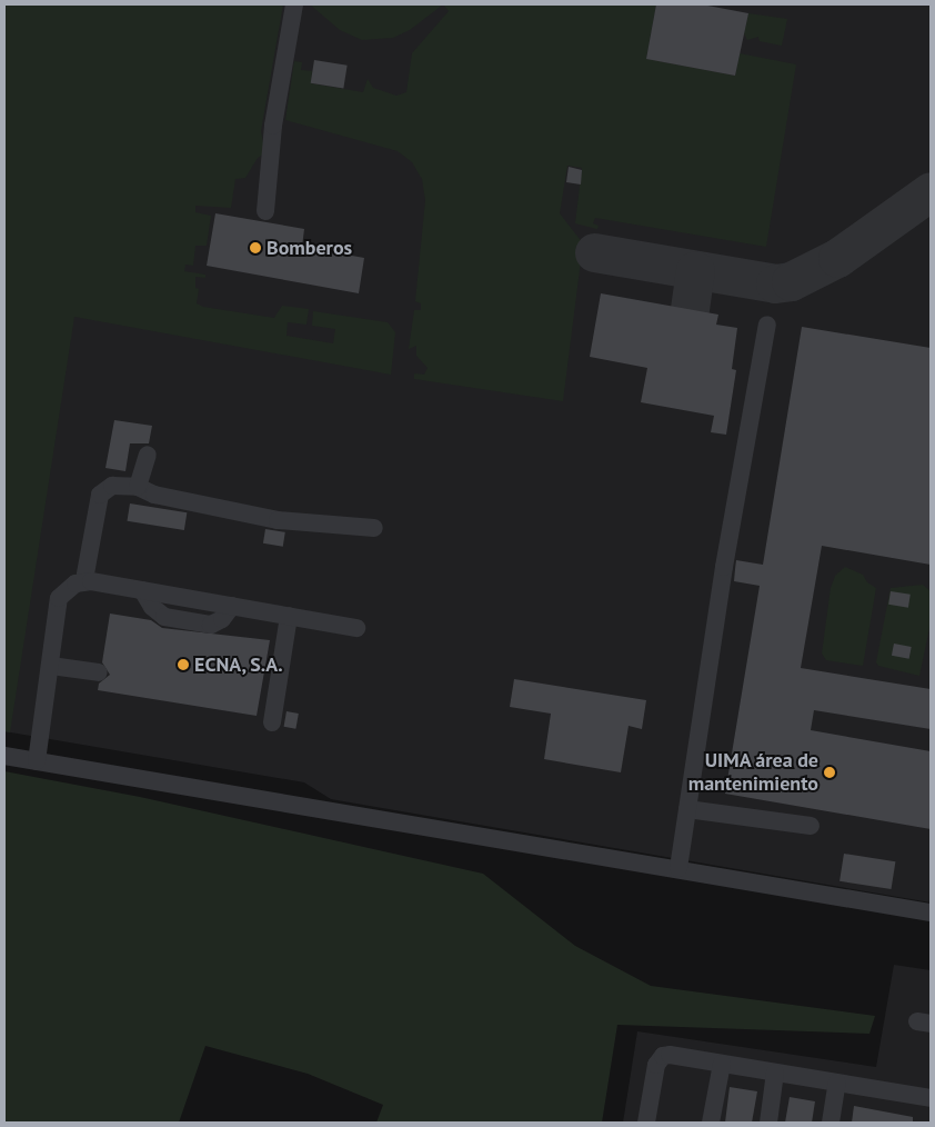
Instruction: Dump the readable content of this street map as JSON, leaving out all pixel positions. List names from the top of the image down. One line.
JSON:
{"places":["Bomberos","ECNA, S.A.","UIMA área de mantenimiento"]}
